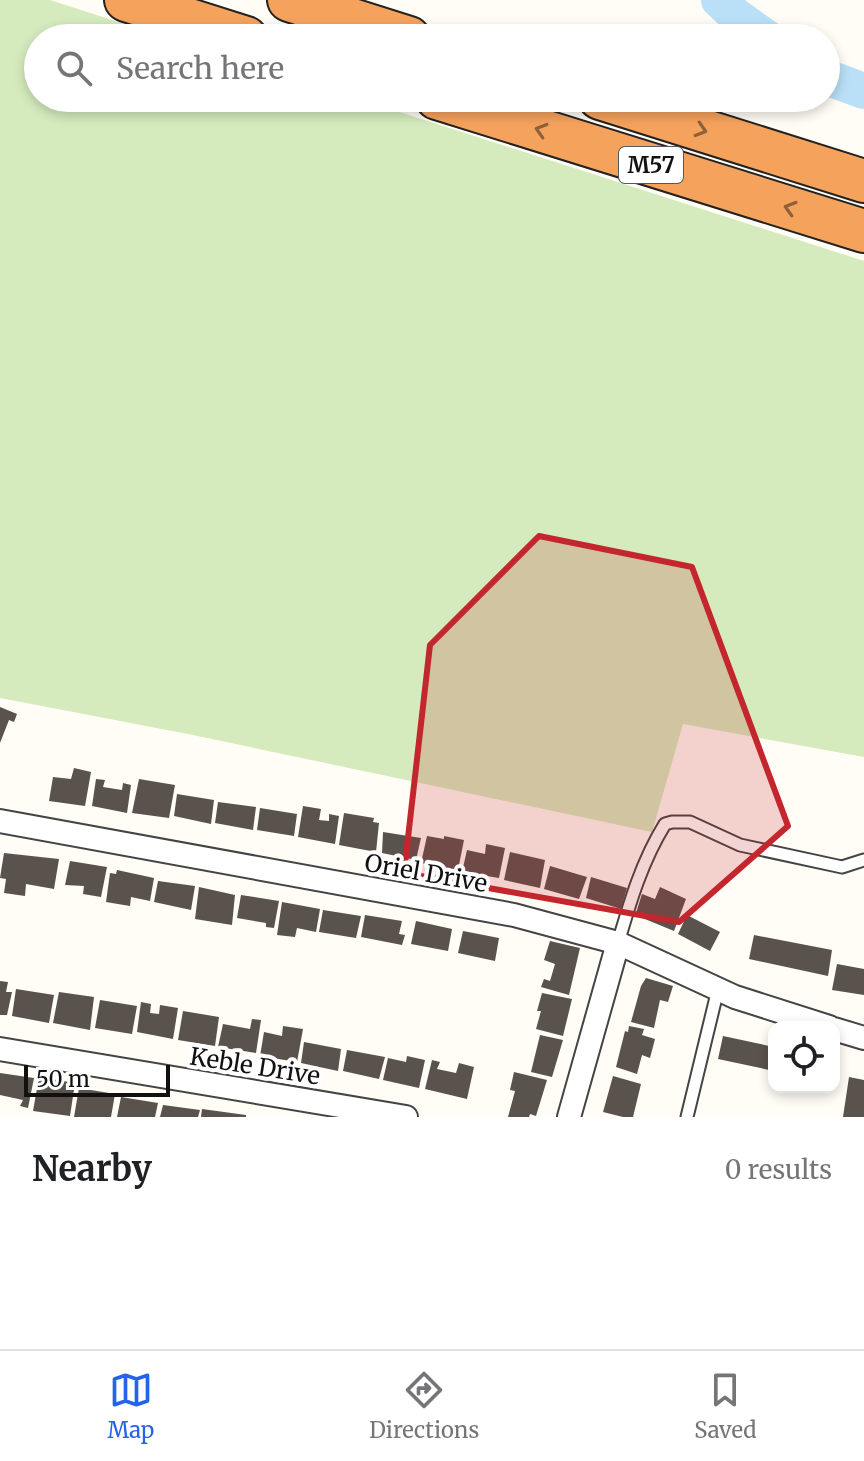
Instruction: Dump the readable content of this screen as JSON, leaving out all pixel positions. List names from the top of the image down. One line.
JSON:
{"streets":{"highway":["M57"],"street":["Oriel Drive","Keble Drive"]},"scale_bar":"50 m","page":{"search":"Search here","scale":"50 m","heading":["Nearby","0 results"],"nav":["Map","Directions","Saved"]}}
